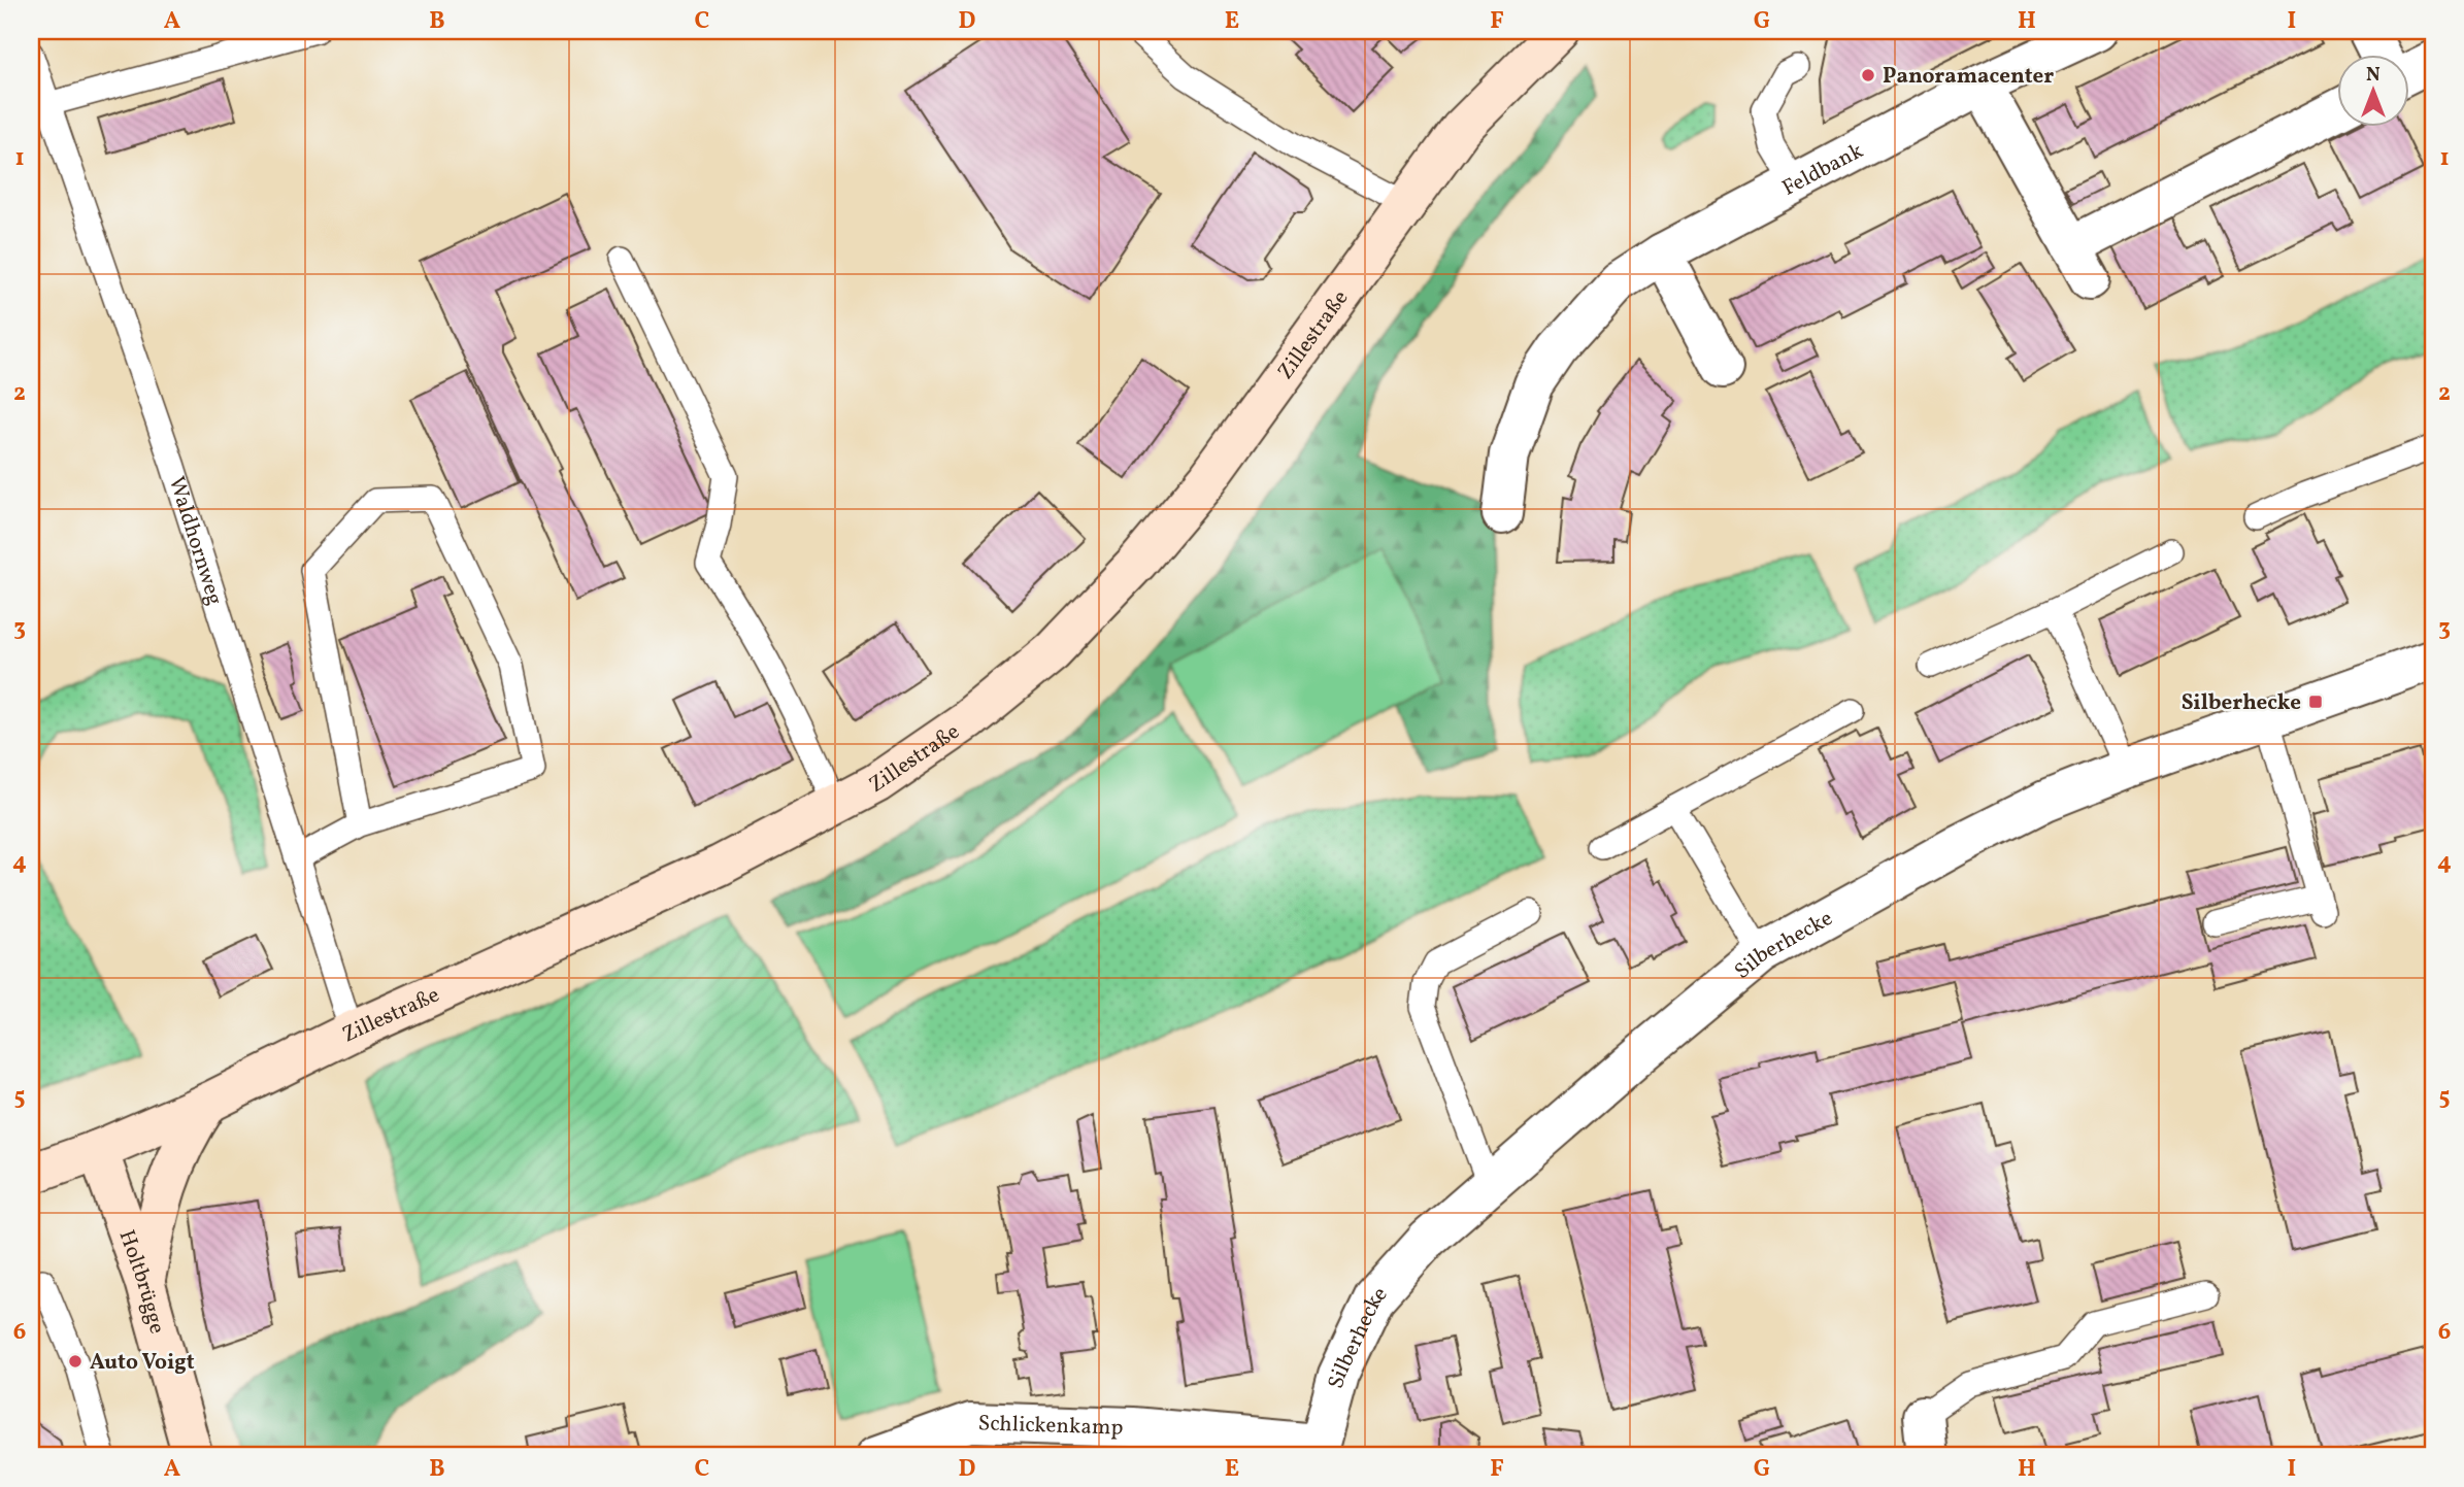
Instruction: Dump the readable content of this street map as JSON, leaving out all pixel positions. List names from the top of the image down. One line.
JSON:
{"streets":{"main road":["Zillestraße","Holtbrügge"],"street":["Feldbank","Silberhecke","Schlickenkamp"],"lane":["Waldhornweg"]},"crossings":[["Zillestraße","Waldhornweg"],["Zillestraße","Holtbrügge"],["Silberhecke","Schlickenkamp"]],"places":{"other":["Panoramacenter","Auto Voigt"],"transit":["Silberhecke"]},"north":"top","grid":{"columns":["A","B","C","D","E","F","G","H","I"],"rows":["1","2","3","4","5","6"]}}
